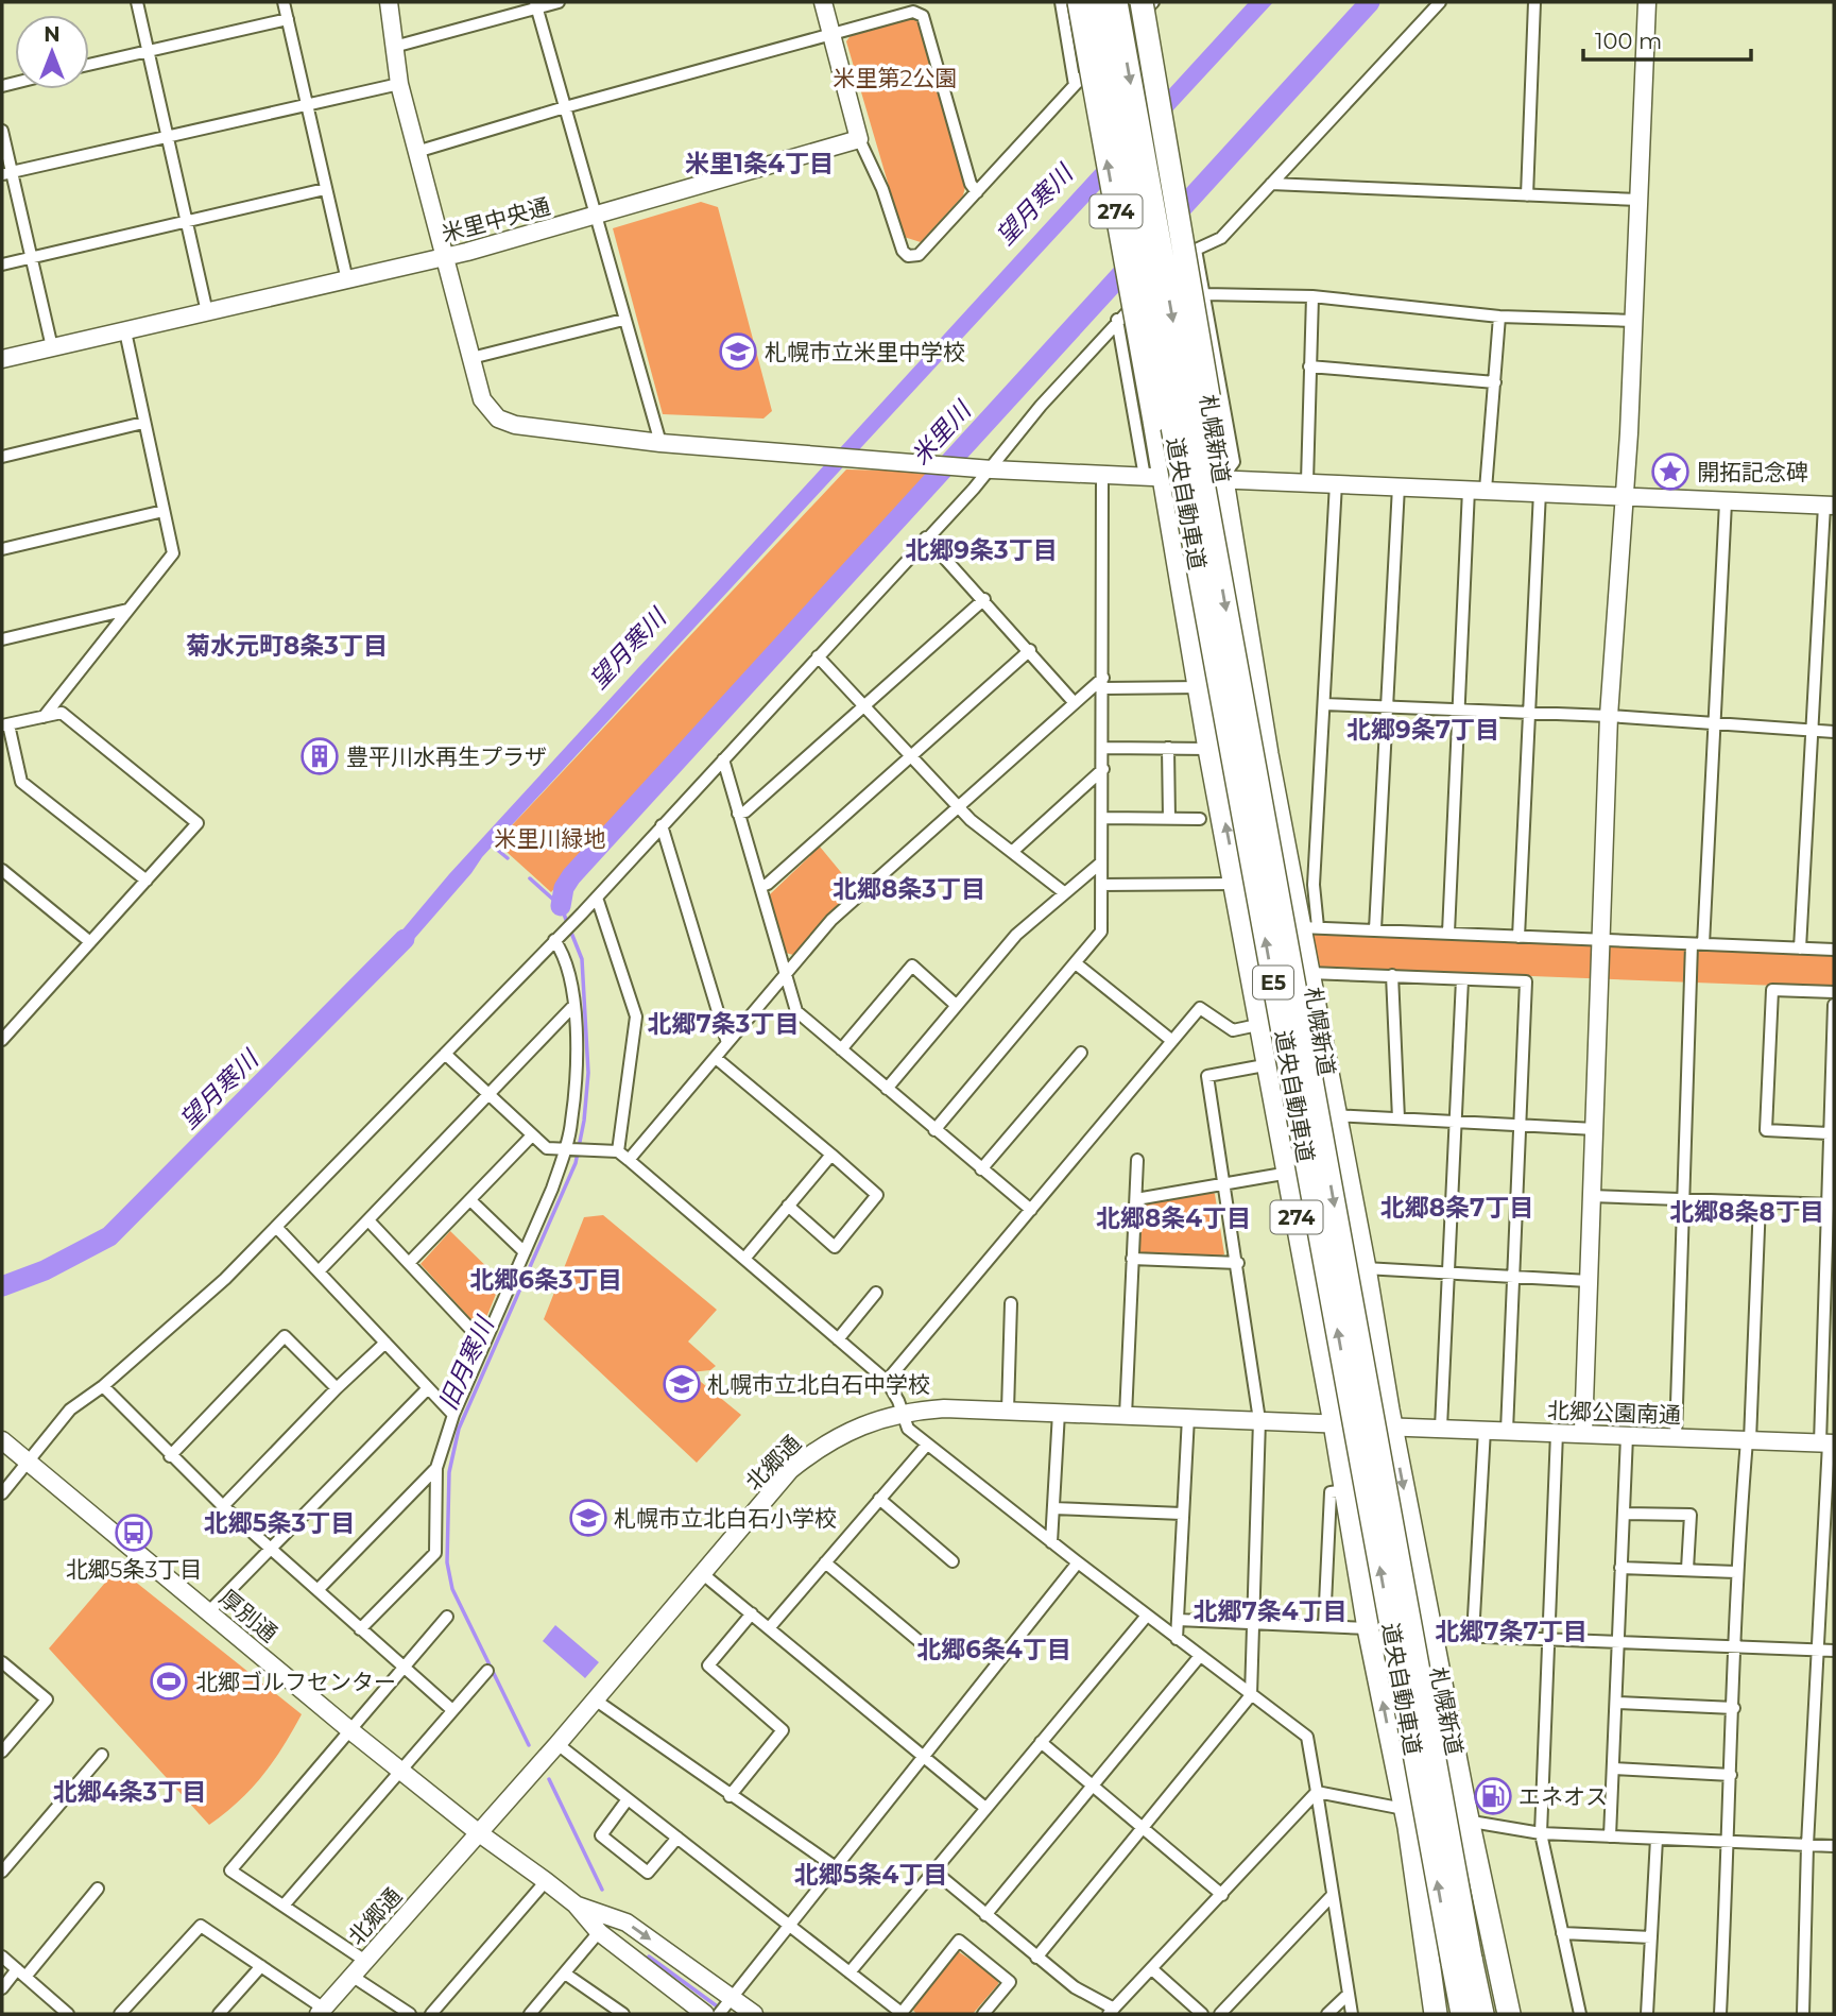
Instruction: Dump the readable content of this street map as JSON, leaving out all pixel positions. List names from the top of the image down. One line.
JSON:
{"streets":{"highway":["274","札幌新道","道央自動車道","E5"],"street":["米里中央通","北郷公園南通","北郷通","厚別通"]},"crossings":[["274","北郷通"],["札幌新道","北郷公園南通"],["札幌新道","北郷通"],["北郷公園南通","北郷通"],["北郷通","厚別通"]],"districts":["米里1条4丁目","北郷9条3丁目","菊水元町8条3丁目","北郷9条7丁目","北郷8条3丁目","北郷7条3丁目","北郷8条7丁目","北郷8条8丁目","北郷8条4丁目","北郷6条3丁目","北郷5条3丁目","北郷7条4丁目","北郷7条7丁目","北郷6条4丁目","北郷4条3丁目","北郷5条4丁目"],"water":["望月寒川","米里川","旧月寒川"],"parks":["米里第2公園","米里川緑地"],"places":{"school or university":["札幌市立米里中学校","札幌市立北白石中学校","札幌市立北白石小学校"],"place":["開拓記念碑"],"building":["豊平川水再生プラザ"],"bus stop":["北郷5条3丁目"],"sports":["北郷ゴルフセンター"],"fuel station":["エネオス"]},"scale_bar":"100 m","north":"top"}
